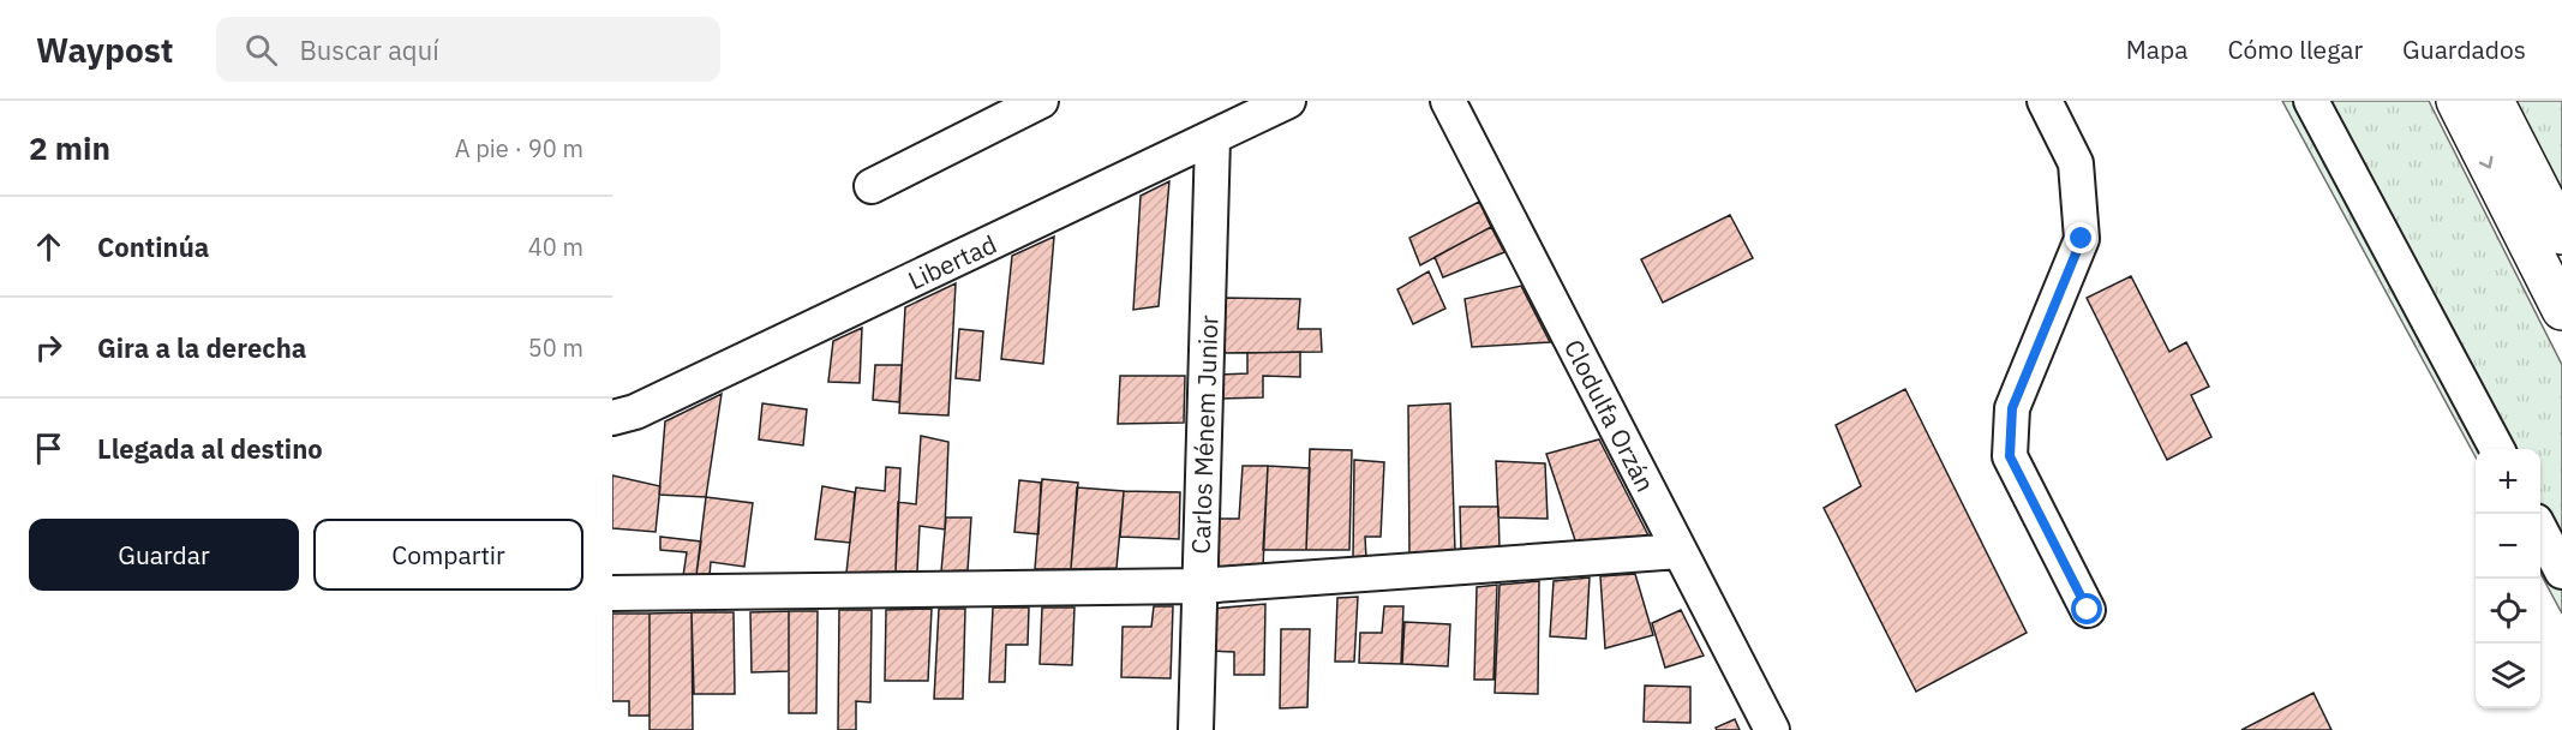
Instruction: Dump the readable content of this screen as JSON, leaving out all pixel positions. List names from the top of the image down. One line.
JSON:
{"streets":{"street":["Libertad","Clodulfa Orzán","Carlos Ménem Junior"]},"crossings":[["Libertad","Carlos Ménem Junior"]],"page":{"header":"Waypost","search":"Buscar aquí","nav":["Mapa","Cómo llegar","Guardados"],"heading":["2 min","A pie · 90 m"],"list":[["Continúa","40 m"],["Gira a la derecha","50 m"],"Llegada al destino"],"map_buttons":["+","−"],"buttons":["Guardar","Compartir"]}}
